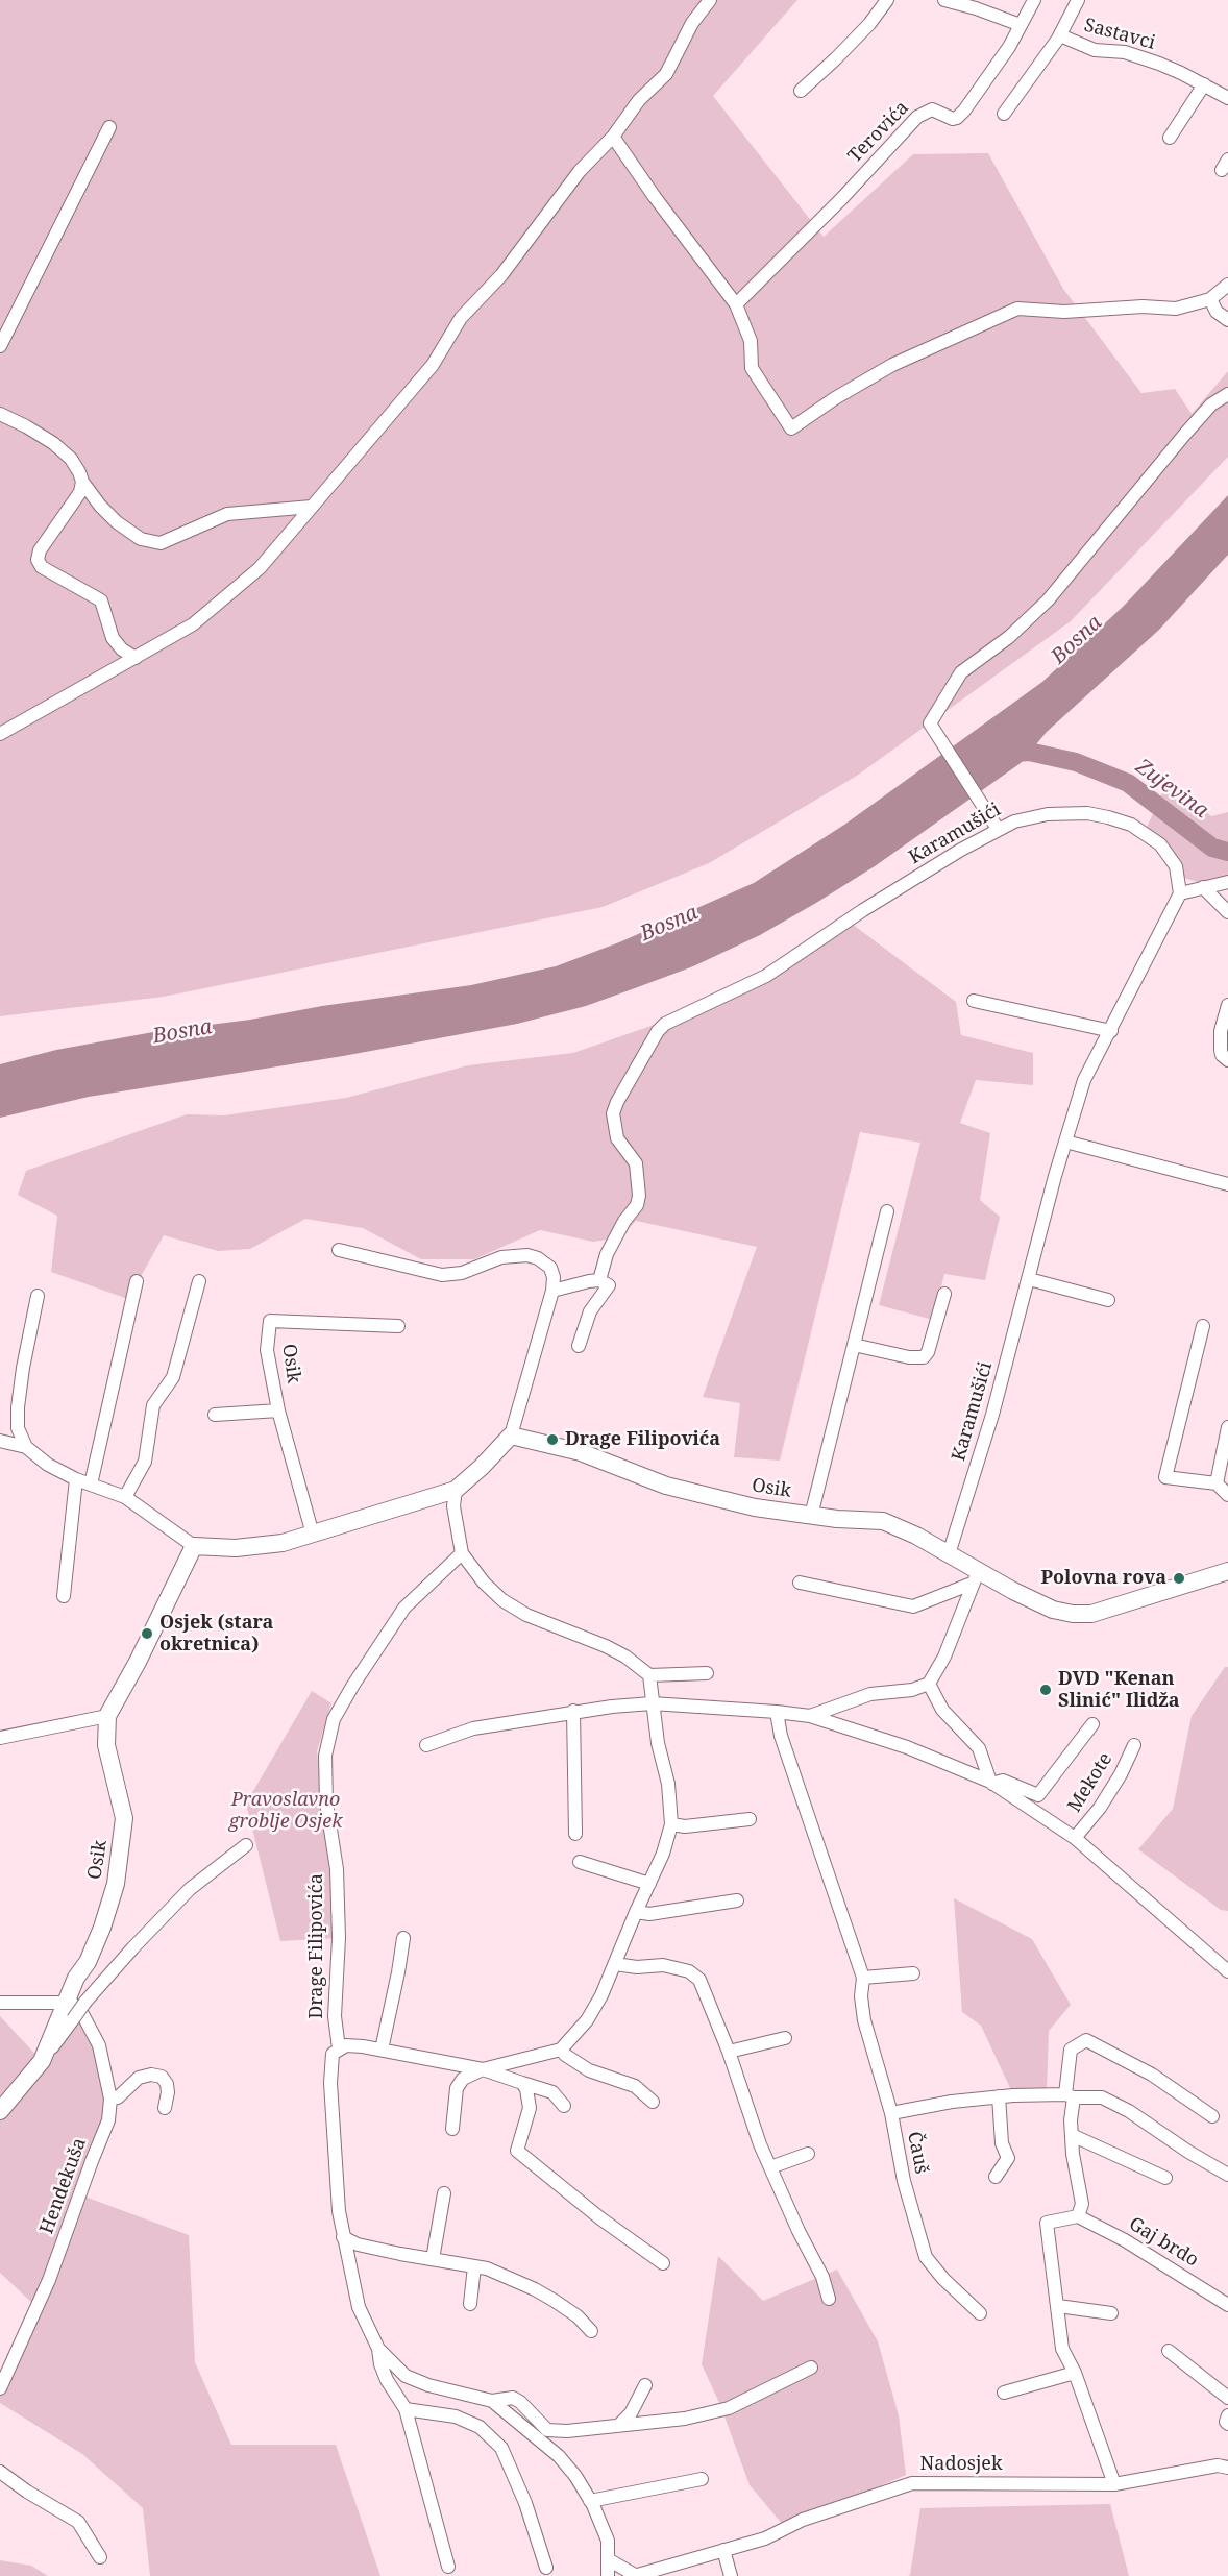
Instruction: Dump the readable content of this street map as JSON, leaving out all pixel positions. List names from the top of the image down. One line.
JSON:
{"streets":{"main road":["Osik"],"street":["Sastavci","Terovića","Karamušići","Mekote","Drage Filipovića","Čauš","Hendekuša","Gaj brdo","Nadosjek"]},"crossings":[["Karamušići","Osik"],["Osik","Hendekuša"]],"water":["Bosna","Zujevina"],"parks":["Pravoslavno groblje Osjek"],"places":["Drage Filipovića","Polovna rova","Osjek (stara okretnica)","DVD \"Kenan Slinić\" Ilidža"]}
